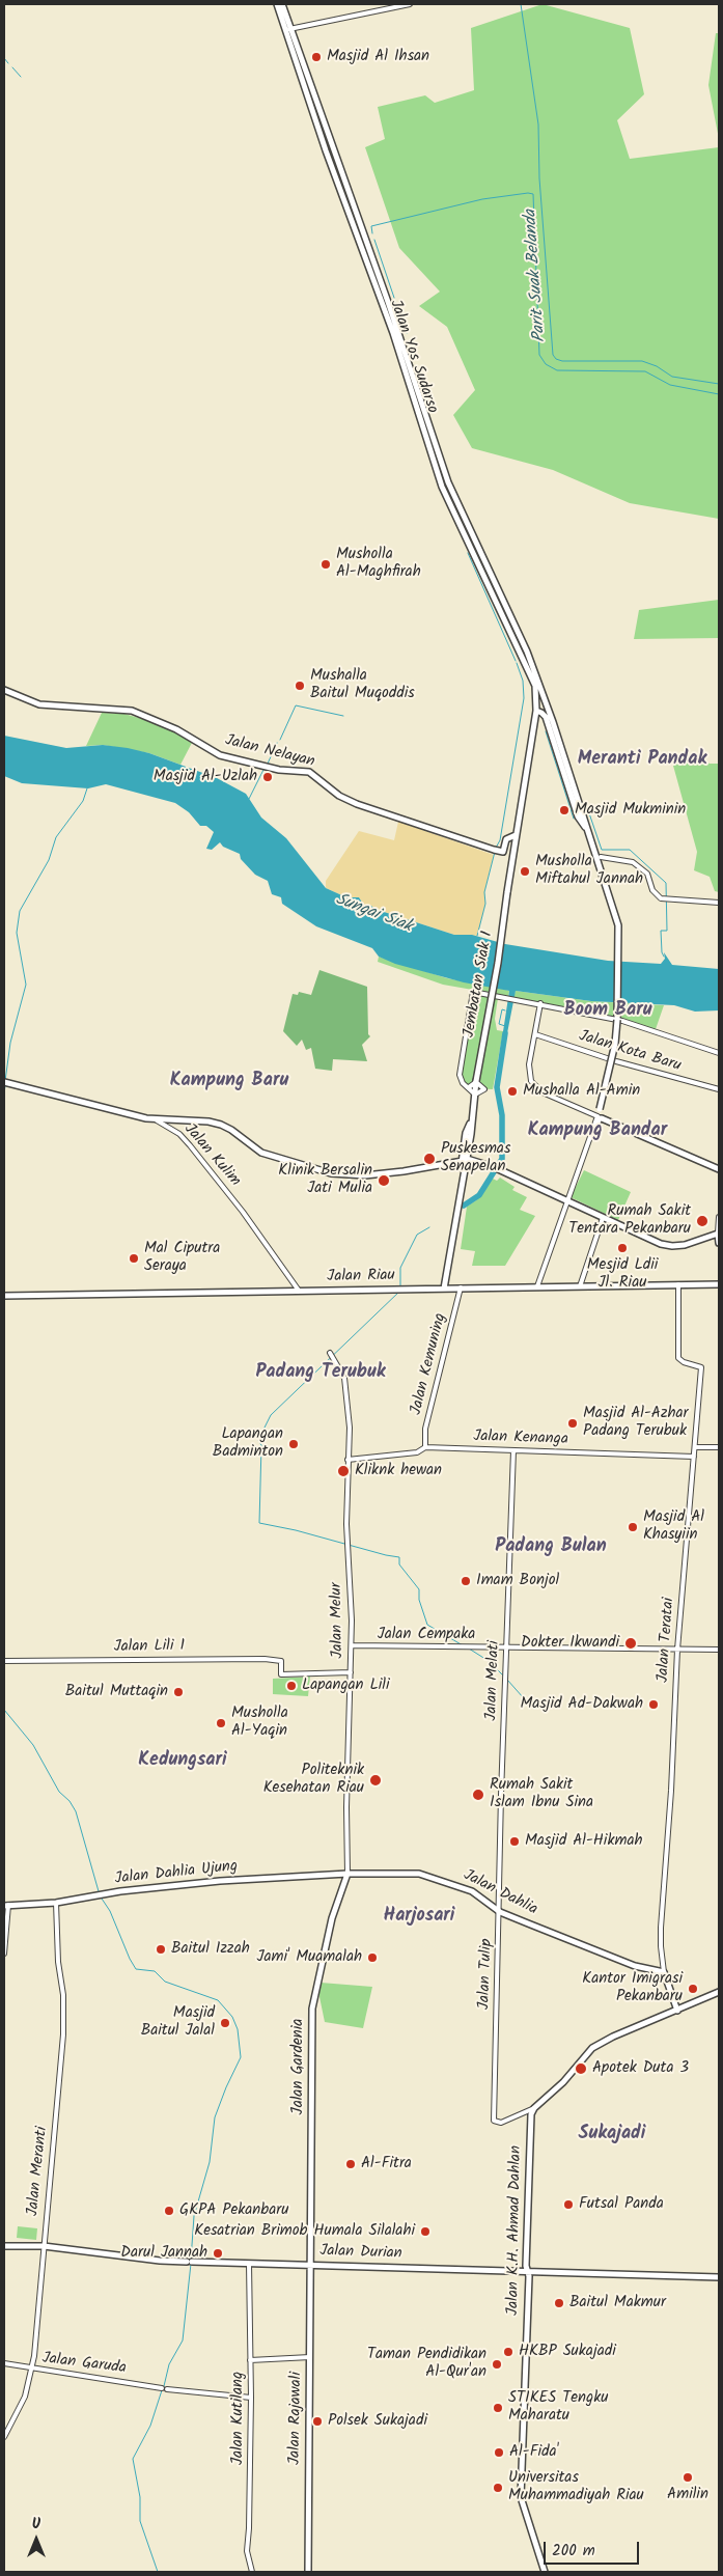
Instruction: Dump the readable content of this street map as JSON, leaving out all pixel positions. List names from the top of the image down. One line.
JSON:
{"streets":{"main road":["Jalan Yos Sudarso","Jalan Nelayan","Jembatan Siak I","Jalan Kulim","Jalan Riau","Jalan Teratai","Jalan Dahlia Ujung","Jalan Dahlia","Jalan Gardenia","Jalan K.H. Ahmad Dahlan","Jalan Durian","Jalan Rajawali"],"street":["Jalan Kota Baru","Jalan Kemuning","Jalan Kenanga","Jalan Melur","Jalan Cempaka","Jalan Lili 1","Jalan Melati","Jalan Tulip","Jalan Meranti","Jalan Garuda","Jalan Kutilang"]},"crossings":[["Jalan Yos Sudarso","Jalan Nelayan"],["Jalan Yos Sudarso","Jembatan Siak I"],["Jalan Nelayan","Jembatan Siak I"],["Jembatan Siak I","Jalan Riau"],["Jalan Kulim","Jalan Riau"],["Jalan Riau","Jalan Kemuning"],["Jalan Riau","Jalan Teratai"],["Jalan Kemuning","Jalan Kenanga"],["Jalan Kenanga","Jalan Melur"],["Jalan Kenanga","Jalan Teratai"],["Jalan Kenanga","Jalan Melati"],["Jalan Melur","Jalan Cempaka"],["Jalan Melur","Jalan Lili 1"],["Jalan Melur","Jalan Dahlia Ujung"],["Jalan Melur","Jalan Dahlia"],["Jalan Melur","Jalan Gardenia"],["Jalan Cempaka","Jalan Teratai"],["Jalan Cempaka","Jalan Melati"],["Jalan Teratai","Jalan Dahlia"],["Jalan Melati","Jalan Dahlia"],["Jalan Melati","Jalan Tulip"],["Jalan Dahlia Ujung","Jalan Dahlia"],["Jalan Dahlia Ujung","Jalan Gardenia"],["Jalan Dahlia Ujung","Jalan Meranti"],["Jalan Dahlia","Jalan Tulip"],["Jalan Dahlia","Jalan Gardenia"],["Jalan Tulip","Jalan K.H. Ahmad Dahlan"],["Jalan Gardenia","Jalan Durian"],["Jalan Gardenia","Jalan Rajawali"],["Jalan Meranti","Jalan Durian"],["Jalan Meranti","Jalan Garuda"],["Jalan K.H. Ahmad Dahlan","Jalan Durian"],["Jalan Durian","Jalan Kutilang"],["Jalan Durian","Jalan Rajawali"]],"districts":["Meranti Pandak","Boom Baru","Kampung Baru","Kampung Bandar","Padang Terubuk","Padang Bulan","Kedungsari","Harjosari","Sukajadi"],"water":["Parit Suak Belanda","Sungai Siak"],"places":["Masjid Al Ihsan","Musholla Al-Maghfirah","Mushalla Baitul Muqoddis","Masjid Al-Uzlah","Masjid Mukminin","Musholla Miftahul Jannah","Mushalla Al-Amin","Puskesmas Senapelan","Klinik Bersalin Jati Mulia","Rumah Sakit Tentara Pekanbaru","Mesjid Ldii Jl. Riau","Mal Ciputra Seraya","Masjid Al-Azhar Padang Terubuk","Lapangan Badminton","Kliknk hewan","Masjid Al Khasyiin","Imam Bonjol","Dokter Ikwandi","Lapangan Lili","Baitul Muttaqin","Masjid Ad-Dakwah","Musholla Al-Yaqin","Politeknik Kesehatan Riau","Rumah Sakit Islam Ibnu Sina","Masjid Al-Hikmah","Baitul Izzah","Jami' Muamalah","Kantor Imigrasi Pekanbaru","Masjid Baitul Jalal","Apotek Duta 3","Al-Fitra","Futsal Panda","GKPA Pekanbaru","Kesatrian Brimob Humala Silalahi","Darul Jannah","Baitul Makmur","HKBP Sukajadi","Taman Pendidikan Al-Qur'an","STIKES Tengku Maharatu","Polsek Sukajadi","Al-Fida'","Amilin","Universitas Muhammadiyah Riau"],"scale_bar":"200 m","north":"top"}
